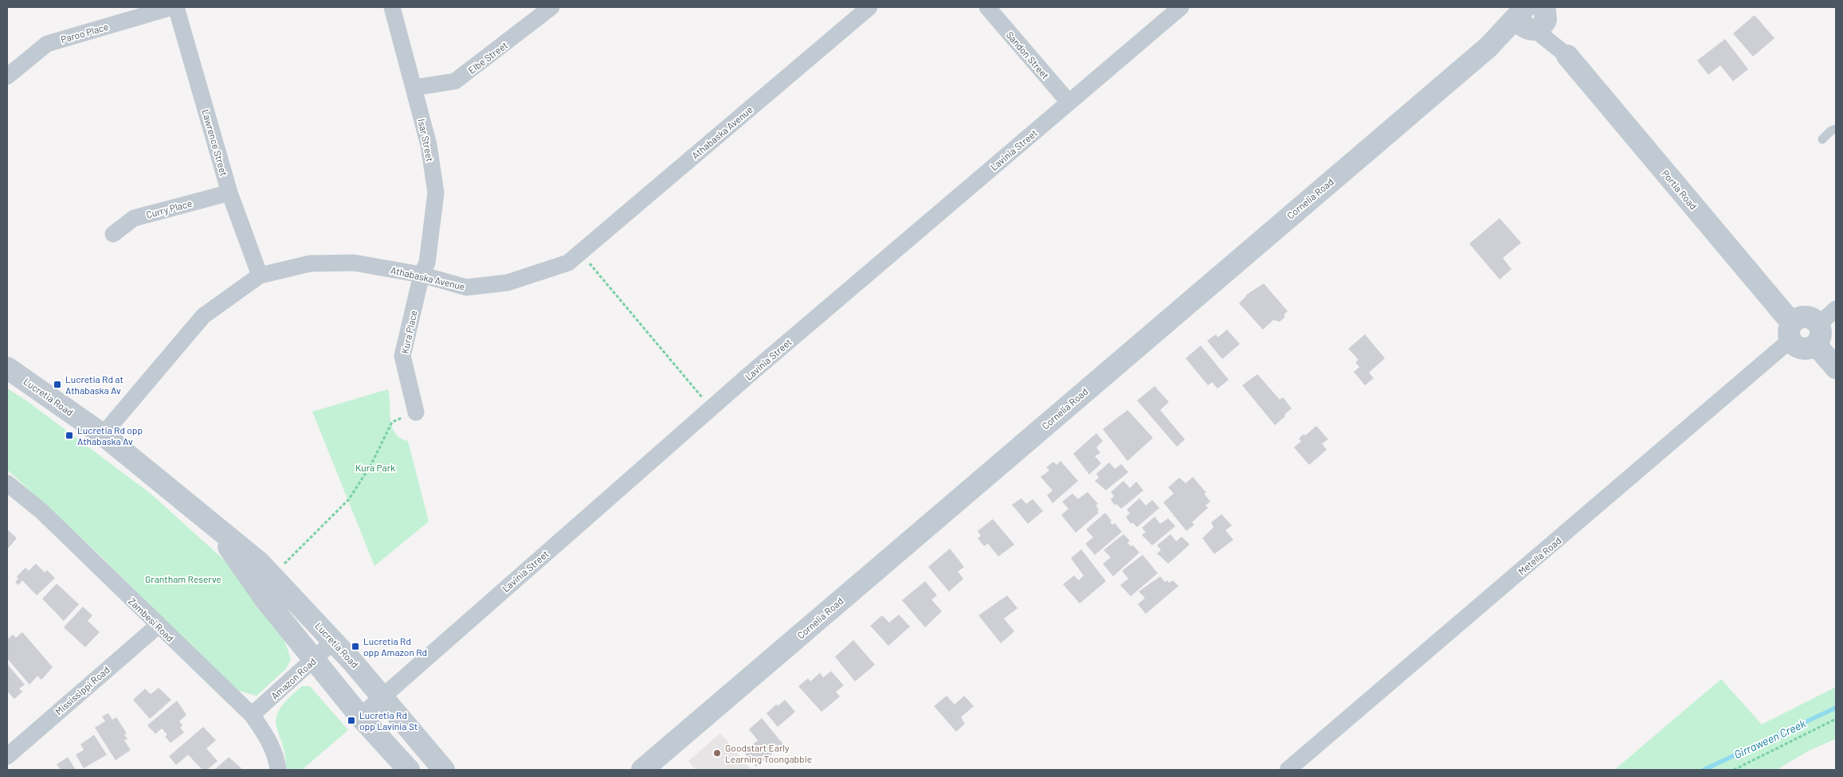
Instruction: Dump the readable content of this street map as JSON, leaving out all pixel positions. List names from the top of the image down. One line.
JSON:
{"streets":{"street":["Paroo Place","Sandon Street","Elbe Street","Athabaska Avenue","Isar Street","Lawrence Street","Lavinia Street","Portia Road","Cornelia Road","Curry Place","Kura Place","Lucretia Road","Metella Road","Zambesi Road","Amazon Road","Mississippi Road"]},"crossings":[["Sandon Street","Lavinia Street"],["Elbe Street","Isar Street"],["Athabaska Avenue","Isar Street"],["Athabaska Avenue","Lawrence Street"],["Athabaska Avenue","Kura Place"],["Athabaska Avenue","Lucretia Road"],["Isar Street","Kura Place"],["Lawrence Street","Curry Place"],["Lavinia Street","Lucretia Road"],["Portia Road","Cornelia Road"],["Portia Road","Metella Road"],["Lucretia Road","Amazon Road"],["Zambesi Road","Amazon Road"],["Zambesi Road","Mississippi Road"]],"water":["Girraween Creek"],"parks":["Kura Park","Grantham Reserve"],"places":{"transit":["Lucretia Rd at Athabaska Av","Lucretia Rd opp Athabaska Av","Lucretia Rd opp Amazon Rd","Lucretia Rd opp Lavinia St"],"other":["Goodstart Early Learning Toongabbie"]}}
